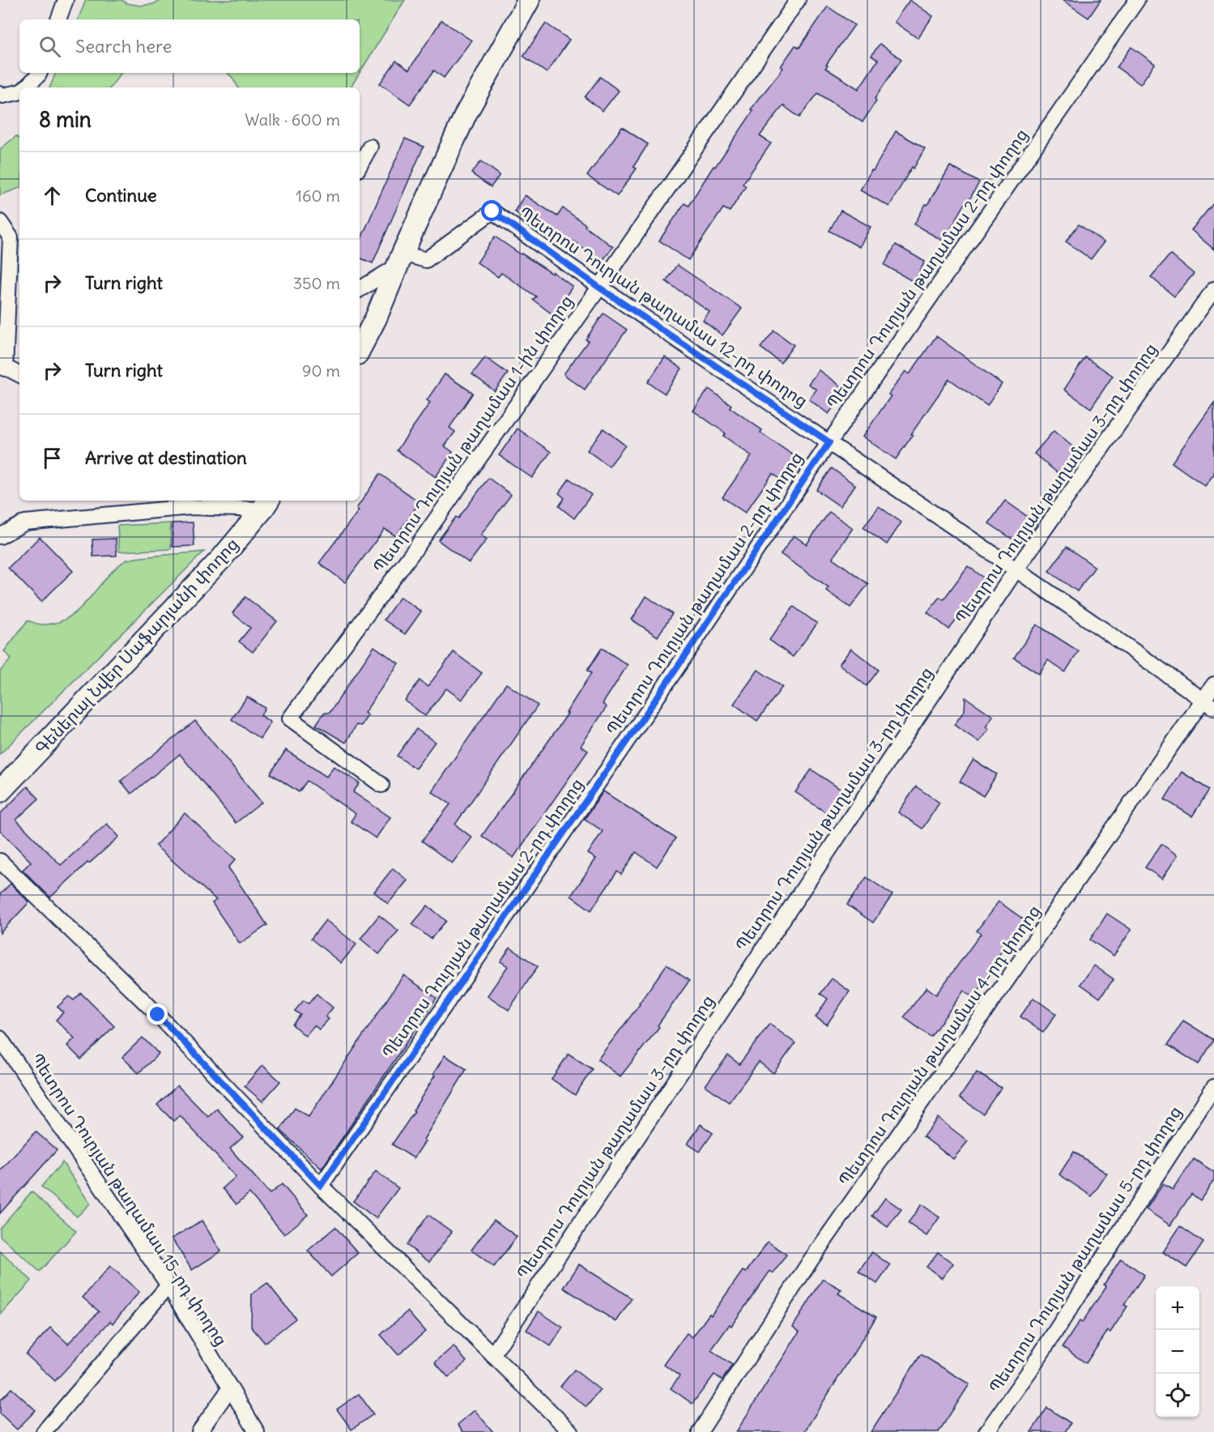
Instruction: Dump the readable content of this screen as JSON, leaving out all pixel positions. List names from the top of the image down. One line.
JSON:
{"streets":{"main road":["Գեներալ Նվեր Սաֆարյանի փողոց"],"street":["Պետրոս Դուրյան թաղամաս 2-րդ փողոց","Պետրոս Դուրյան թաղամաս 12-րդ փողոց","Պետրոս Դուրյան թաղամաս 1-ին փողոց","Պետրոս Դուրյան թաղամաս 3-րդ փողոց","Պետրոս Դուրյան թաղամաս 4-րդ փողոց","Պետրոս Դուրյան թաղամաս 15-րդ փողոց","Պետրոս Դուրյան թաղամաս 5-րդ փողոց"]},"crossings":[["Պետրոս Դուրյան թաղամաս 2-րդ փողոց","Պետրոս Դուրյան թաղամաս 12-րդ փողոց"],["Պետրոս Դուրյան թաղամաս 12-րդ փողոց","Պետրոս Դուրյան թաղամաս 1-ին փողոց"],["Պետրոս Դուրյան թաղամաս 12-րդ փողոց","Պետրոս Դուրյան թաղամաս 3-րդ փողոց"],["Պետրոս Դուրյան թաղամաս 12-րդ փողոց","Պետրոս Դուրյան թաղամաս 4-րդ փողոց"]],"page":{"search":"Search here","heading":["8 min","Walk · 600 m"],"list":[["Continue","160 m"],["Turn right","350 m"],["Turn right","90 m"],"Arrive at destination"],"map_buttons":["+","−"]}}
